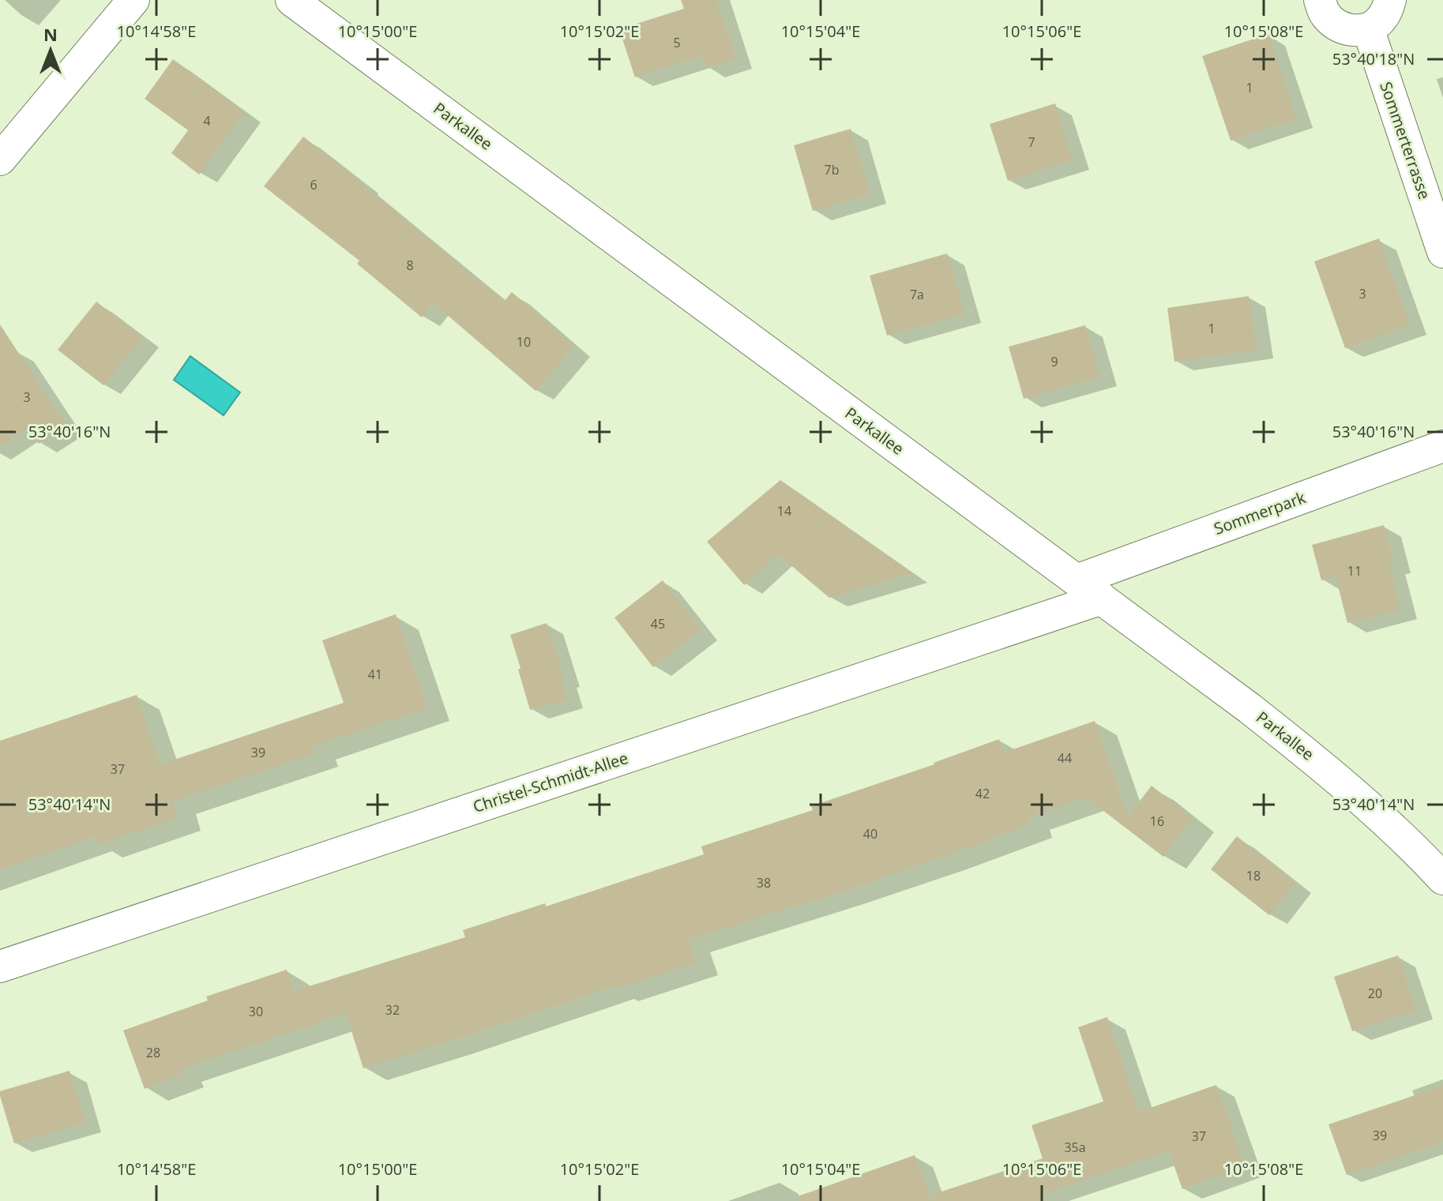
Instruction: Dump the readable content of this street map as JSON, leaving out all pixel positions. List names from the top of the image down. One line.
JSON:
{"streets":{"street":["Parkallee","Sommerterrasse","Sommerpark","Christel-Schmidt-Allee"]},"crossings":[["Parkallee","Sommerpark"],["Parkallee","Christel-Schmidt-Allee"]],"house_numbers":["5","1","4","7","7b","6","8","3","7a","1","10","9","3","14","11","45","41","39","44","37","42","16","40","18","38","20","32","30","28","39","37","35a"],"north":"top","coordinates":["10°14'58\"E","10°15'00\"E","10°15'02\"E","10°15'04\"E","10°15'06\"E","10°15'08\"E","53°40'18\"N","53°40'16\"N","53°40'14\"N"]}
